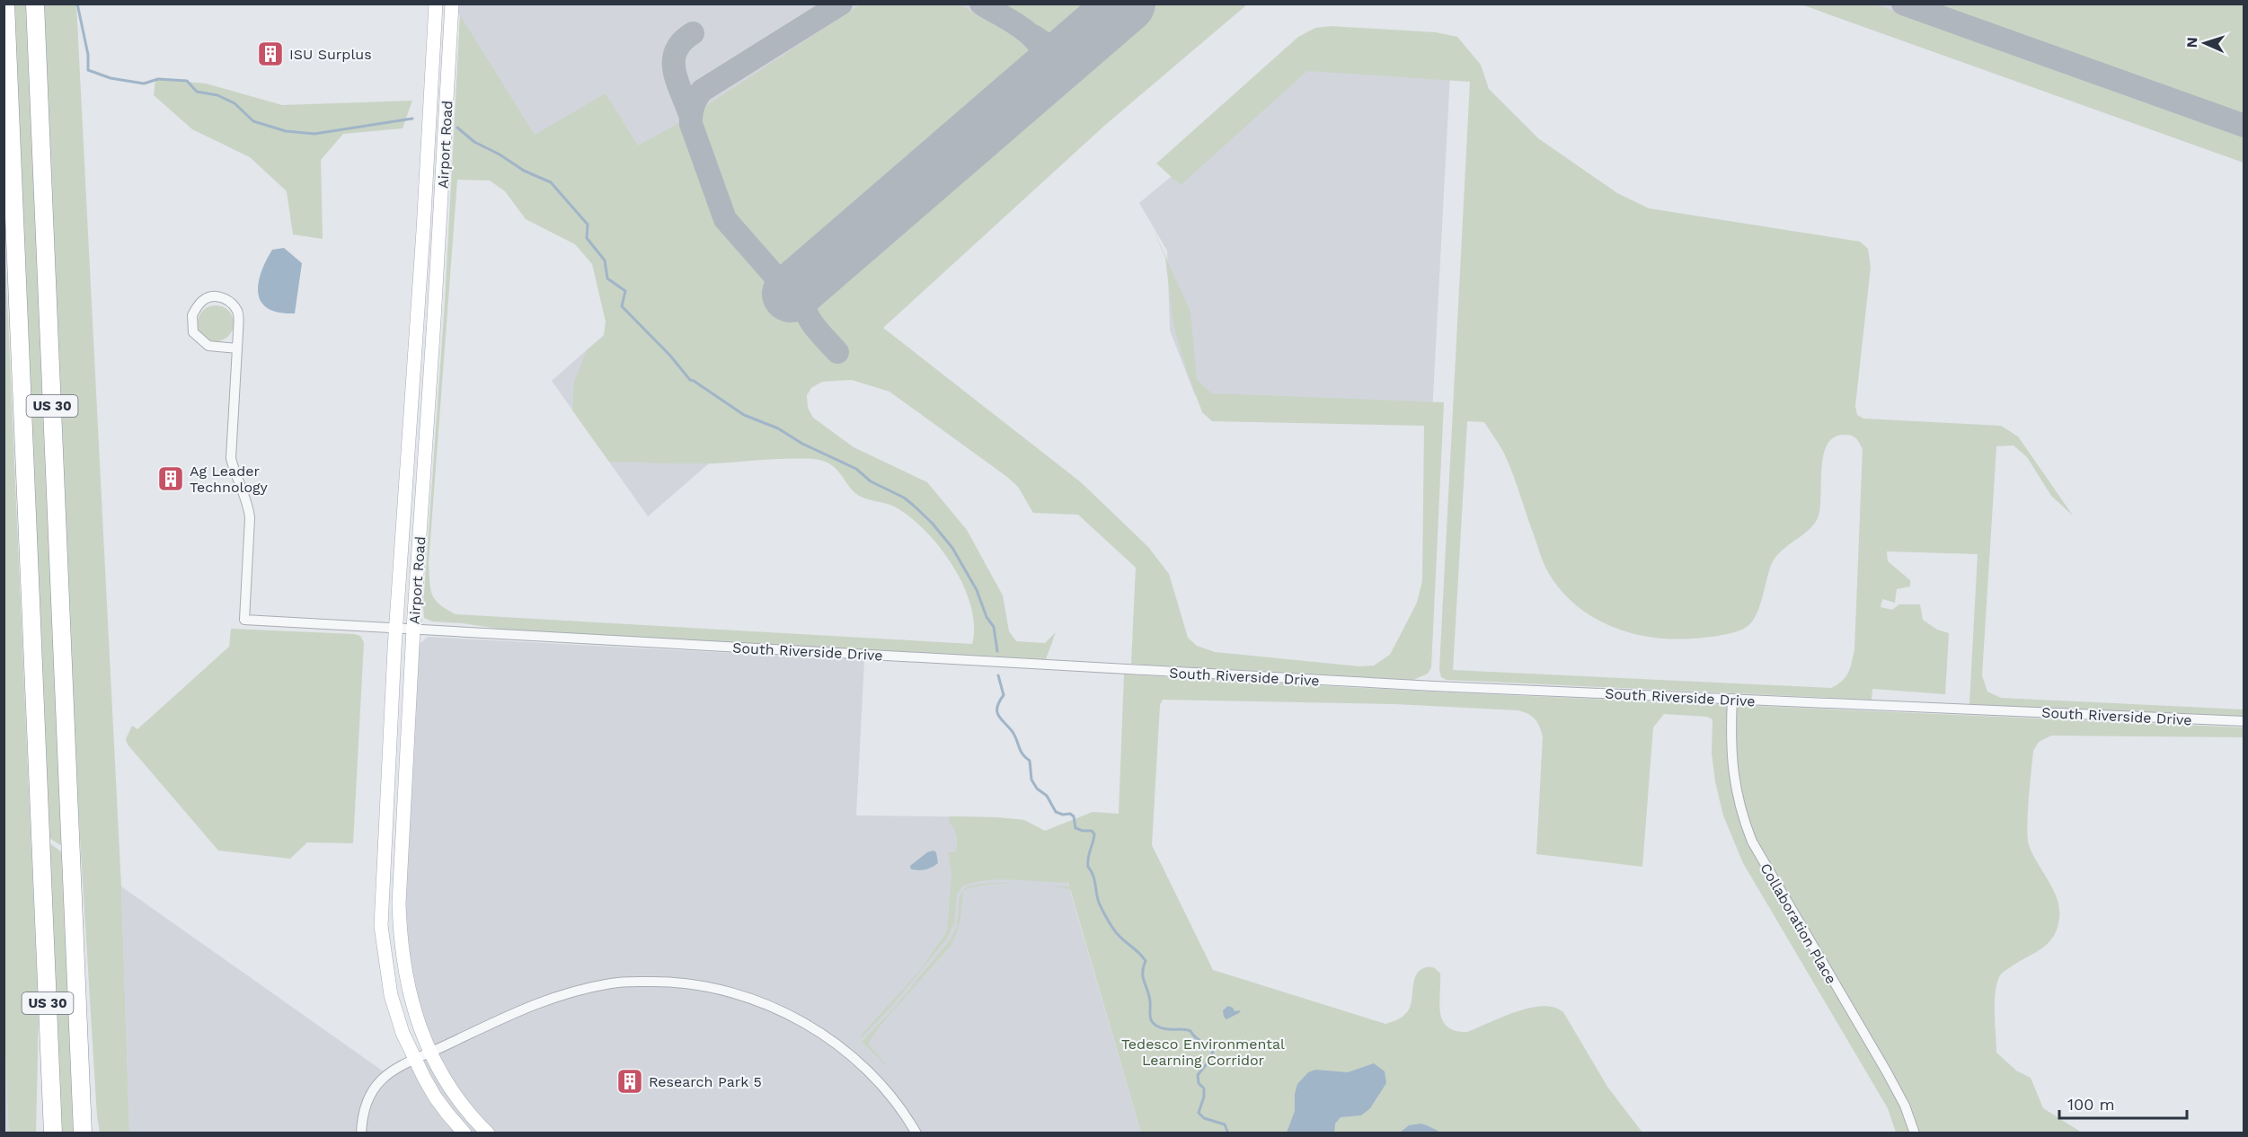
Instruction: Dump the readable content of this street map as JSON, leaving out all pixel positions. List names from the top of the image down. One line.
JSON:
{"streets":{"highway":["US 30"],"main road":["Airport Road"],"street":["South Riverside Drive","Collaboration Place"]},"crossings":[["Airport Road","South Riverside Drive"],["South Riverside Drive","Collaboration Place"]],"parks":["Tedesco Environmental Learning Corridor"],"places":{"building":["ISU Surplus","Ag Leader Technology","Research Park 5"]},"scale_bar":"100 m","north":"left"}
